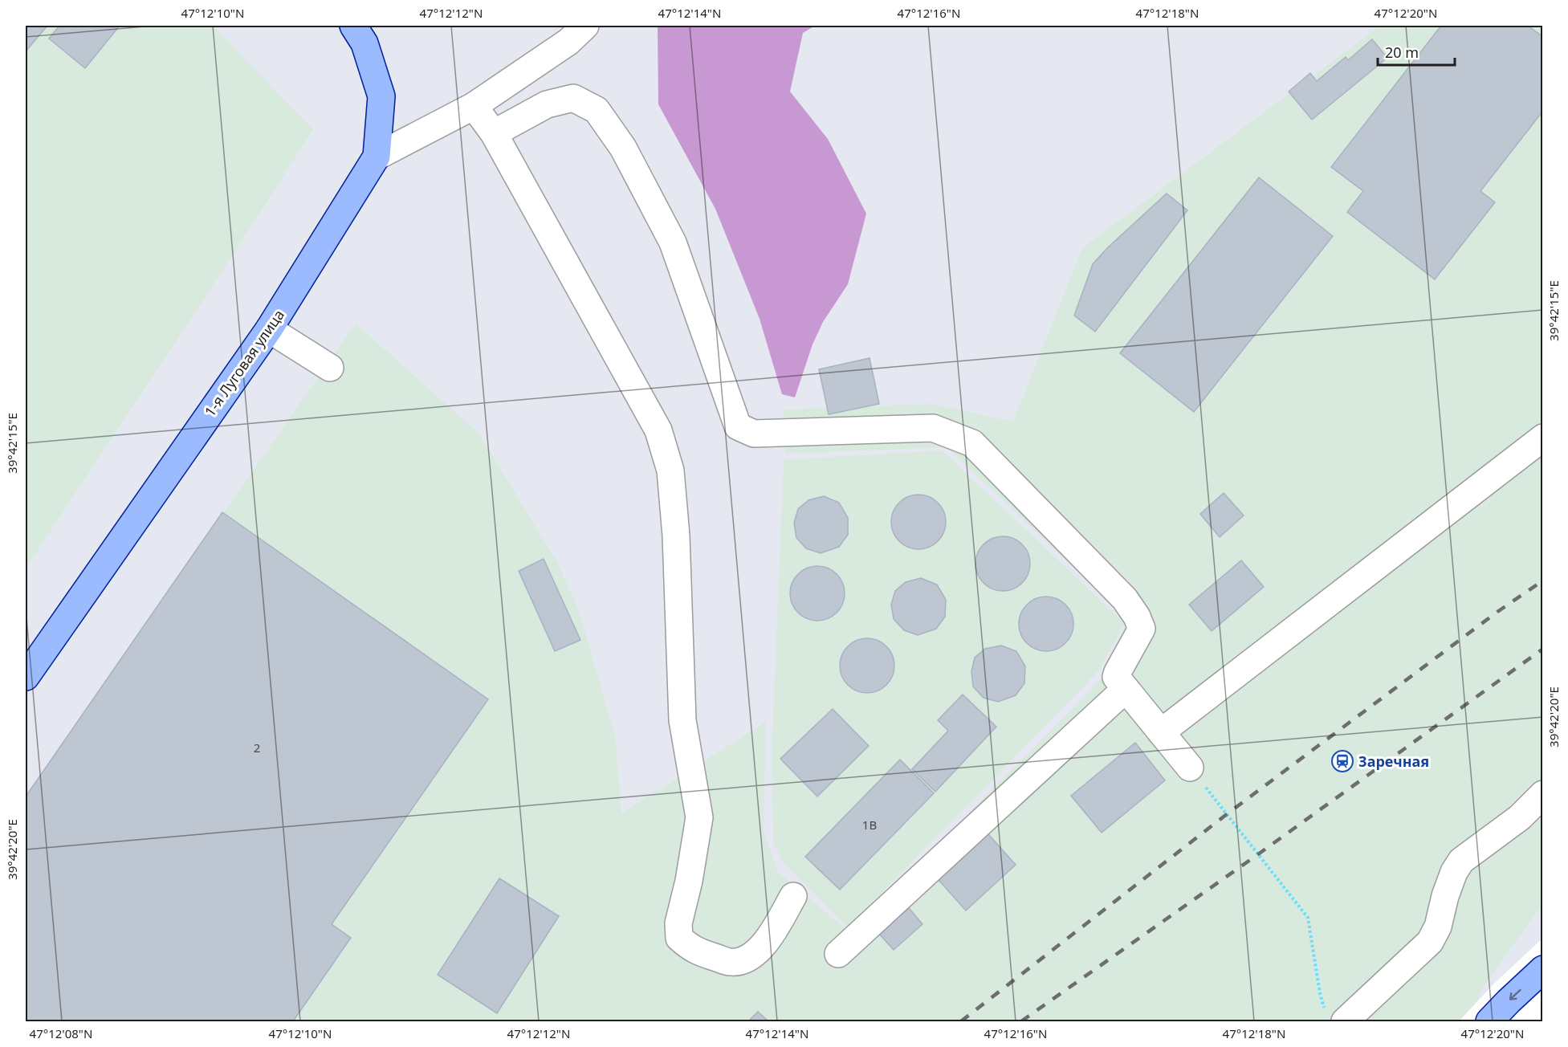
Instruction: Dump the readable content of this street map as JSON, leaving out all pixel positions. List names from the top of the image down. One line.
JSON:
{"streets":{"main road":["1-я Луговая улица"]},"places":{"station":["Заречная"]},"house_numbers":["2","1В"],"scale_bar":"20 m","coordinates":["47°12'10\"N","47°12'12\"N","47°12'14\"N","47°12'16\"N","47°12'18\"N","47°12'20\"N","39°42'15\"E","39°42'20\"E","47°12'08\"N"]}
